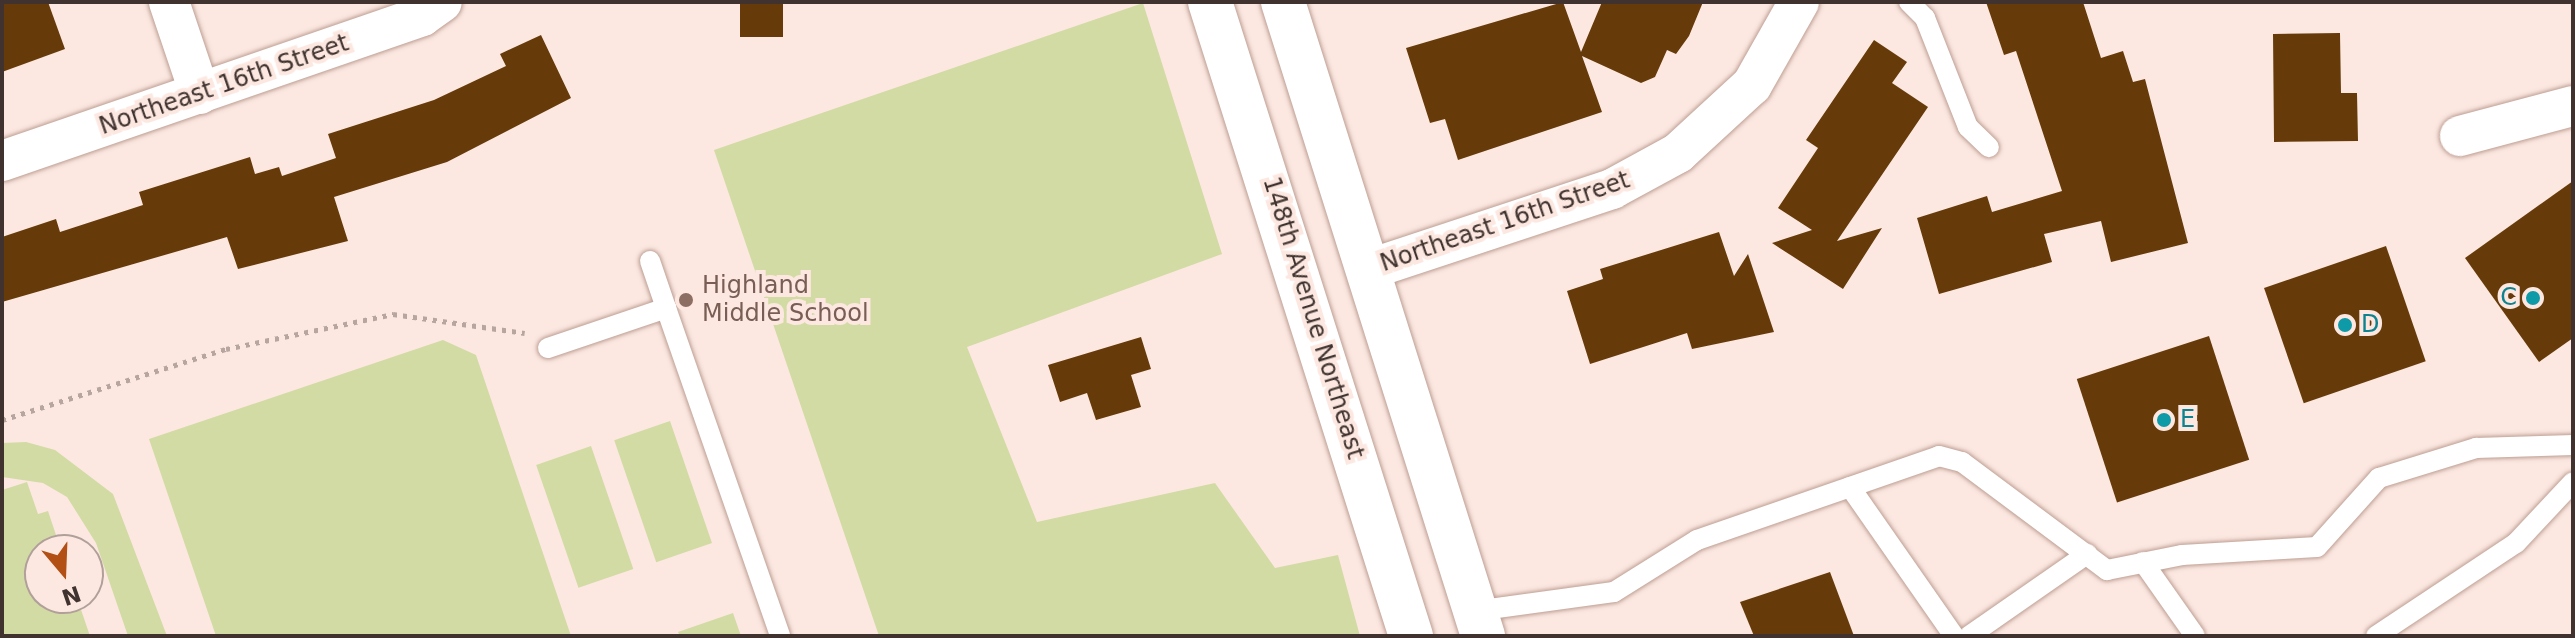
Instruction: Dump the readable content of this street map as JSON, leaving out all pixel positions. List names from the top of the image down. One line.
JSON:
{"streets":{"main road":["148th Avenue Northeast"],"street":["Northeast 16th Street"]},"places":["C","Highland Middle School","D","E"],"north":"bottom"}
